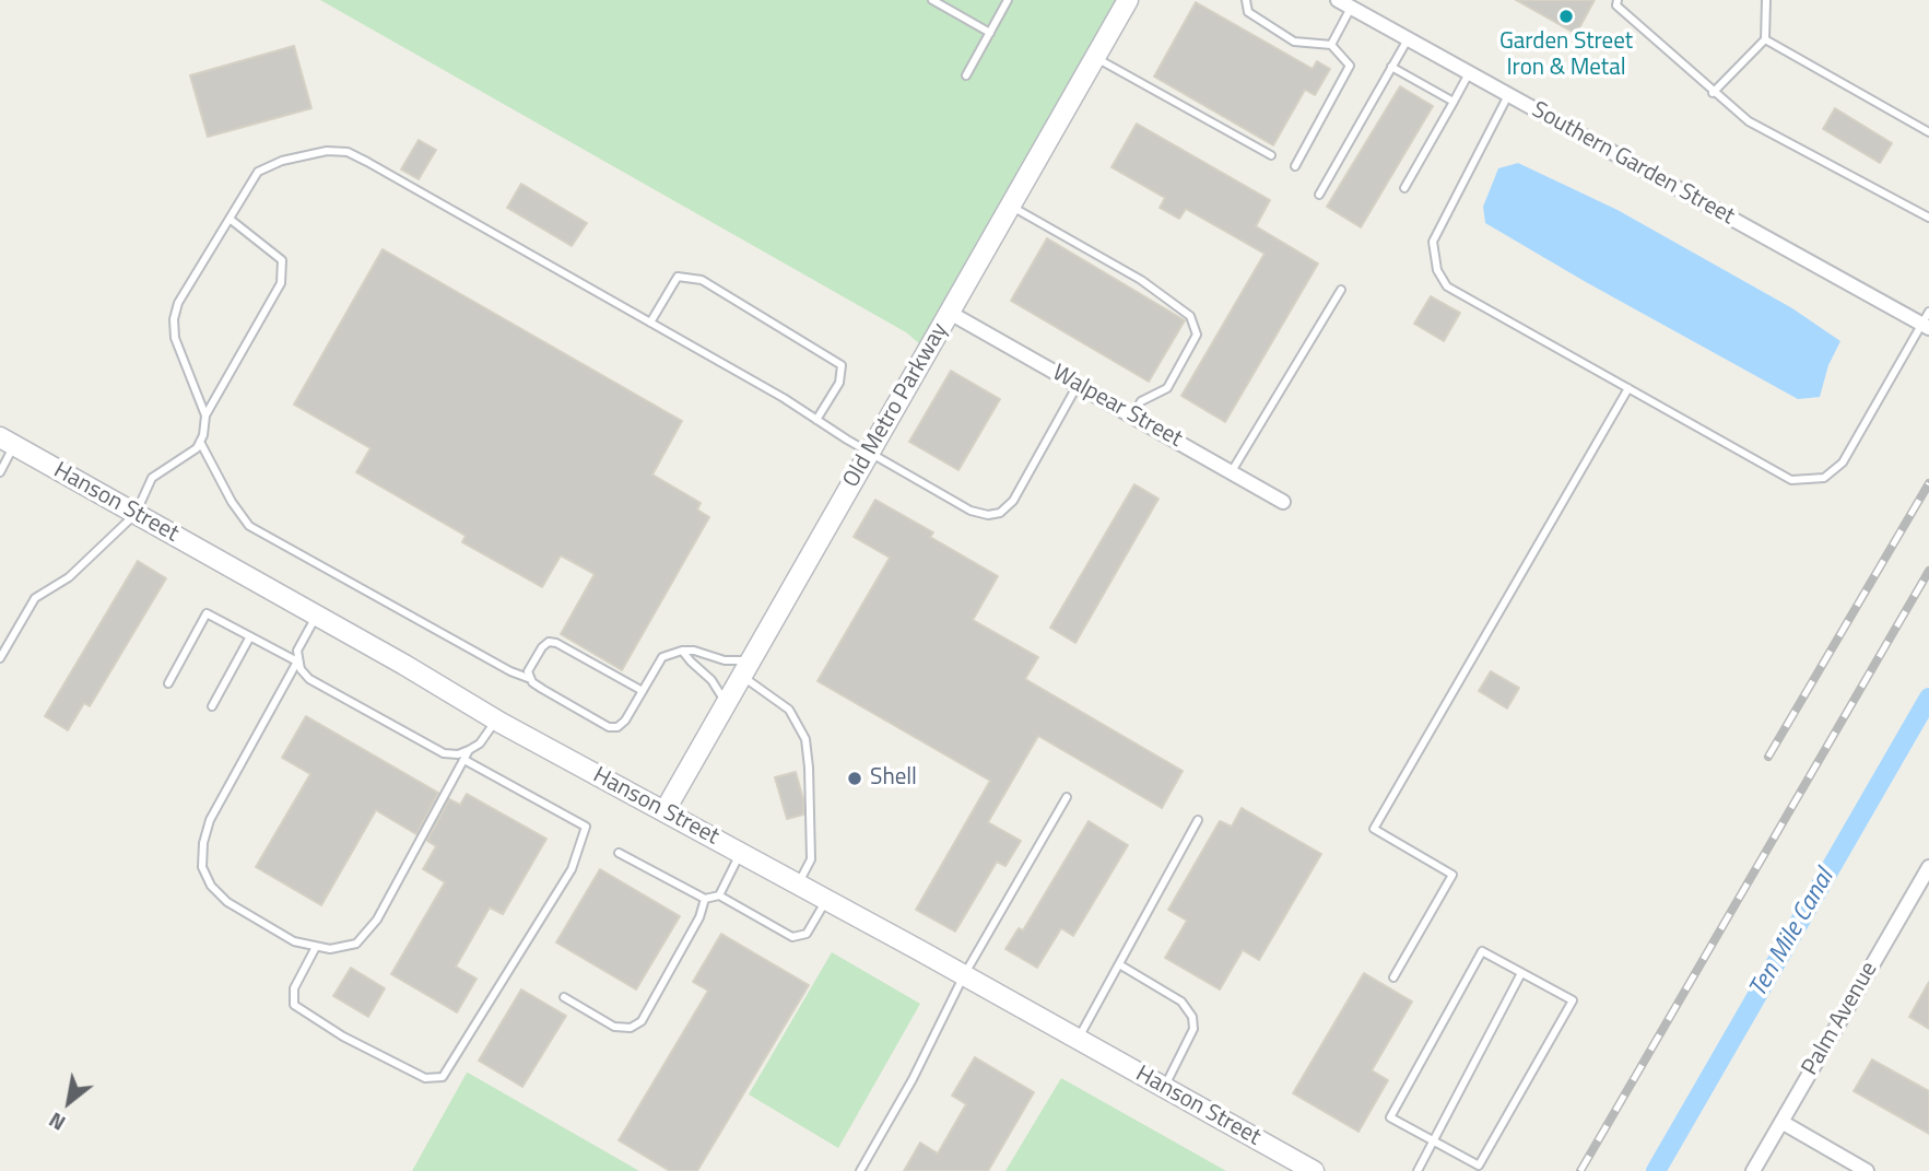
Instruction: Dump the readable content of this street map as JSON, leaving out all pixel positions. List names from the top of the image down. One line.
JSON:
{"streets":{"street":["Southern Garden Street","Old Metro Parkway","Walpear Street","Hanson Street","Palm Avenue"]},"crossings":[["Old Metro Parkway","Walpear Street"],["Old Metro Parkway","Hanson Street"]],"water":["Ten Mile Canal"],"places":["Garden Street Iron & Metal","Shell"],"north":"bottom left"}
